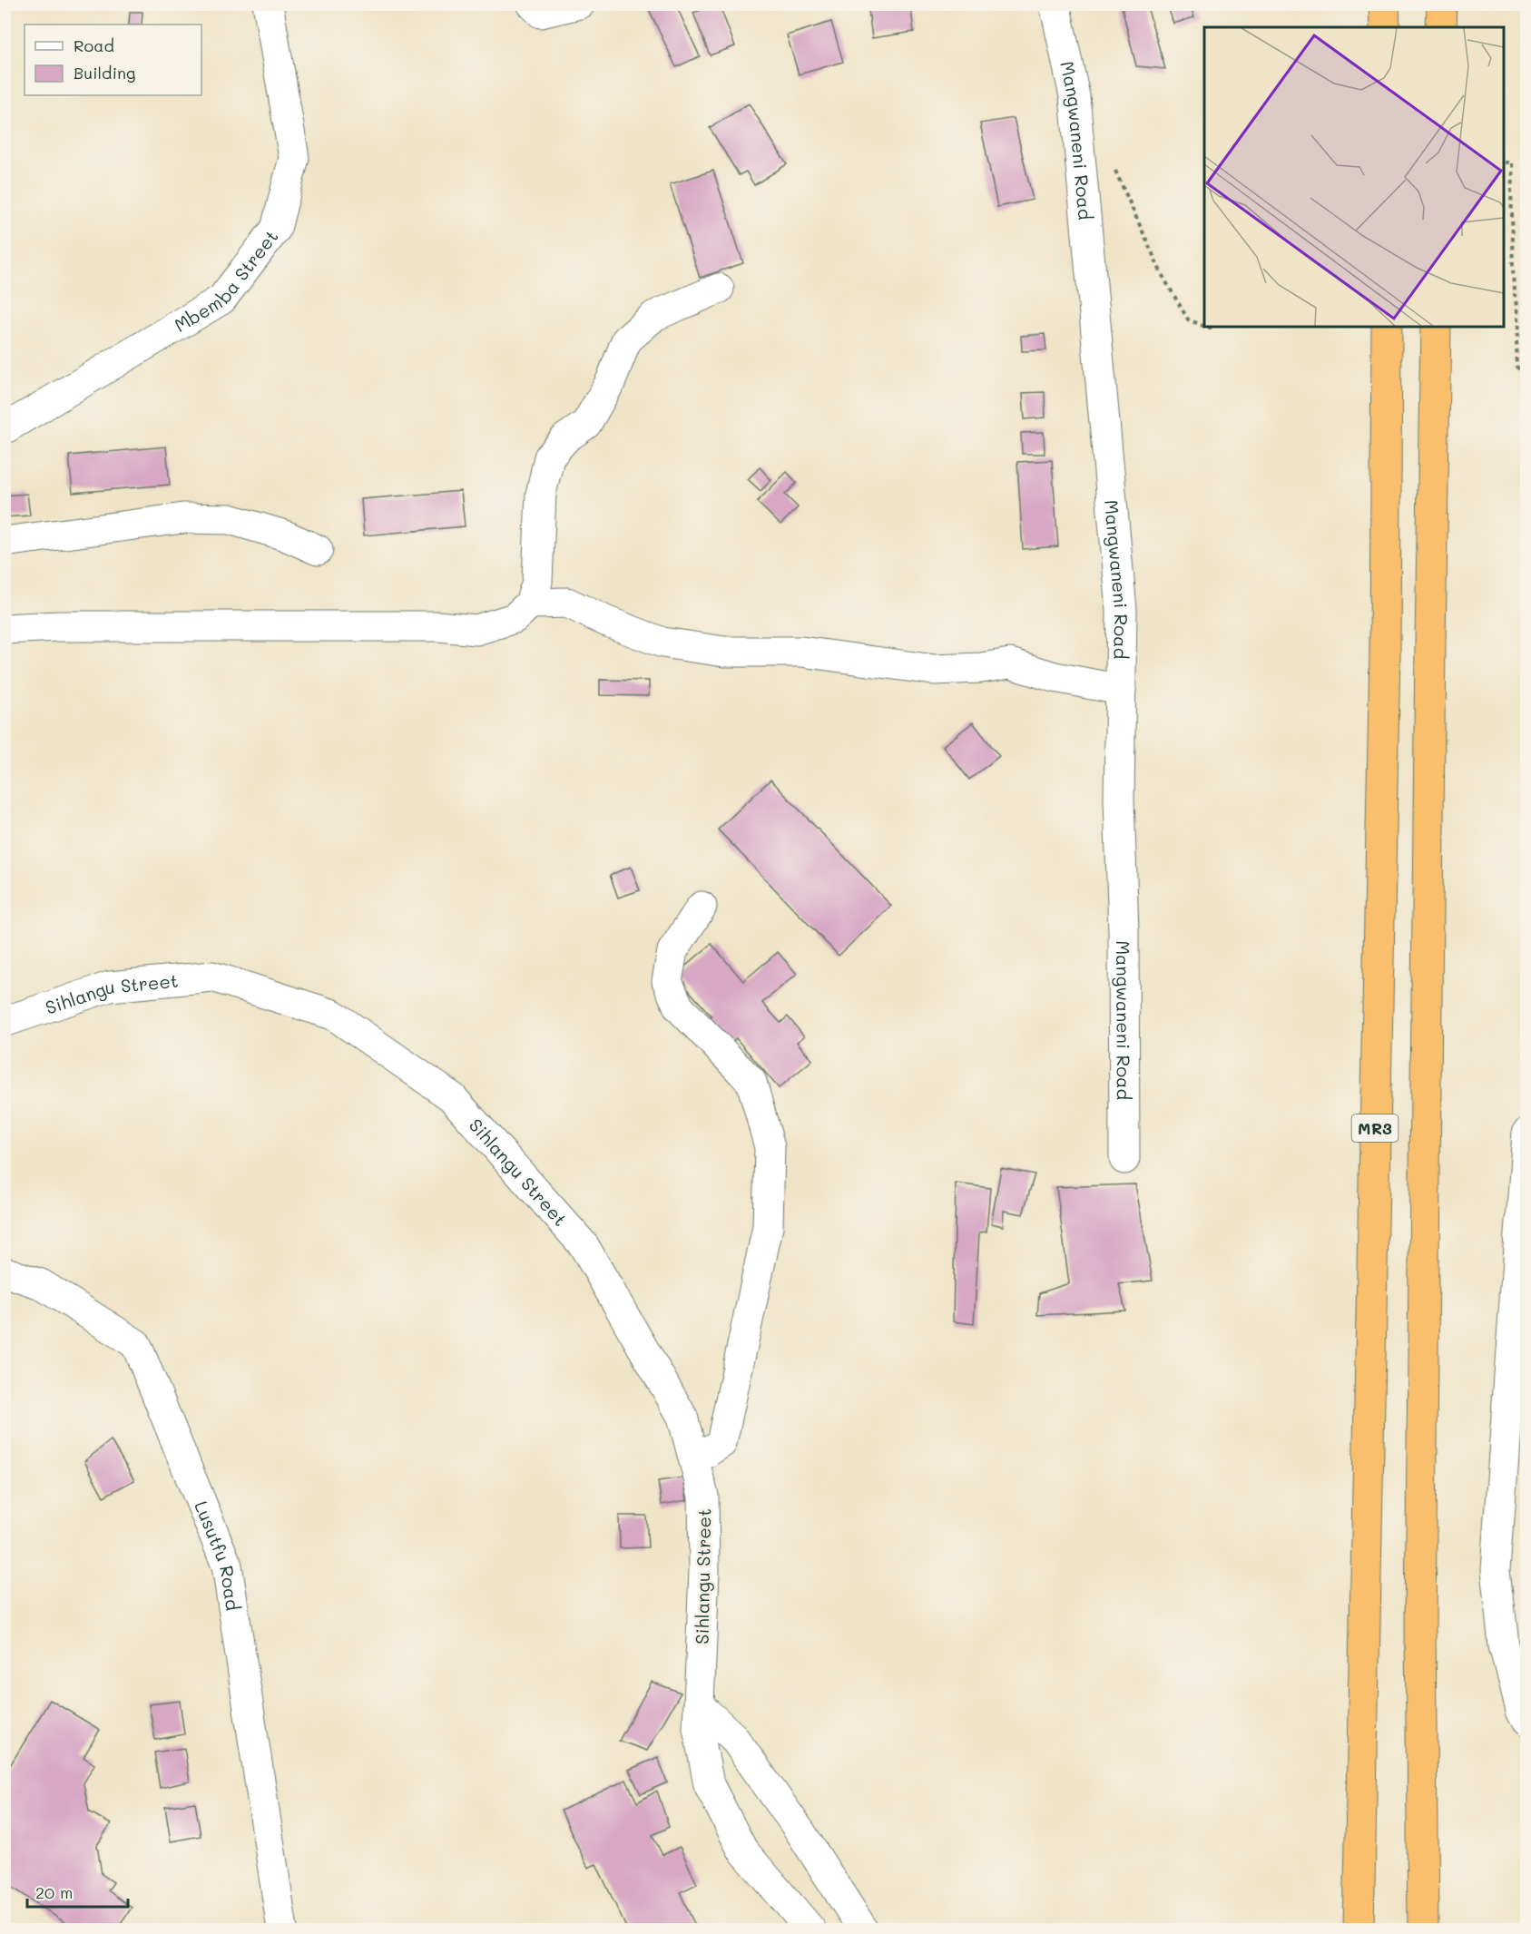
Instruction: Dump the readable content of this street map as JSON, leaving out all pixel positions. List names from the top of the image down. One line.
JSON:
{"streets":{"highway":["MR3"],"street":["Mangwaneni Road","Mbemba Street","Sihlangu Street","Lusutfu Road"]},"legend":["Road","Building"],"scale_bar":"20 m"}
